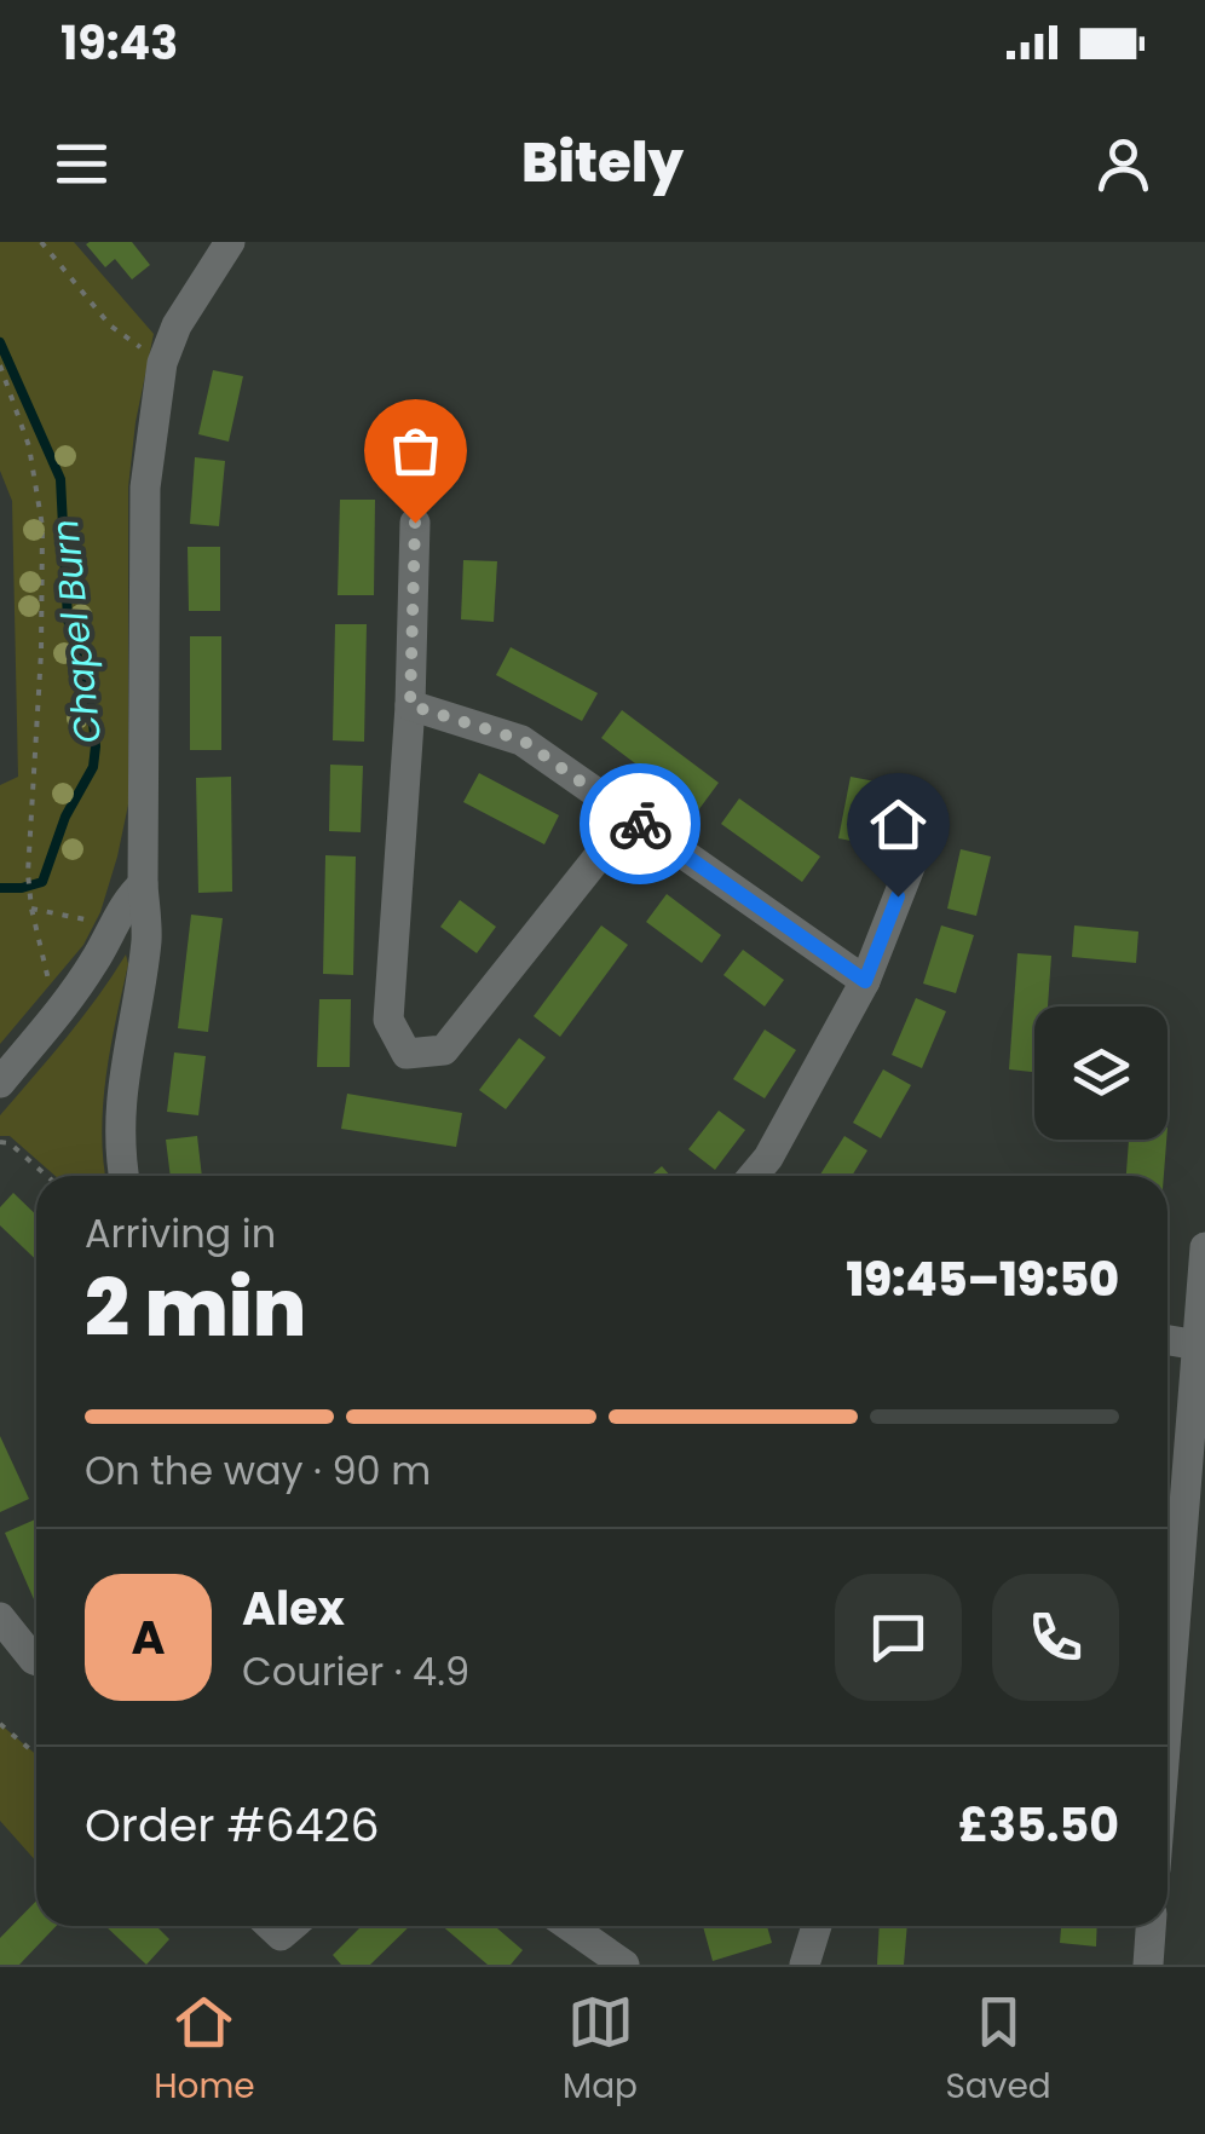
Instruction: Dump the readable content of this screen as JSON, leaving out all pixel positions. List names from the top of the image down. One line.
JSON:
{"water":["Chapel Burn"],"page":{"status":"19:43","header":"Bitely","heading":["2 min","Arriving in","19:45–19:50"],"panel":["Alex","Courier · 4.9","Order #6426","£35.50"],"bar":"On the way · 90 m","round":"A","tabs":["Home","Map","Saved"]}}
